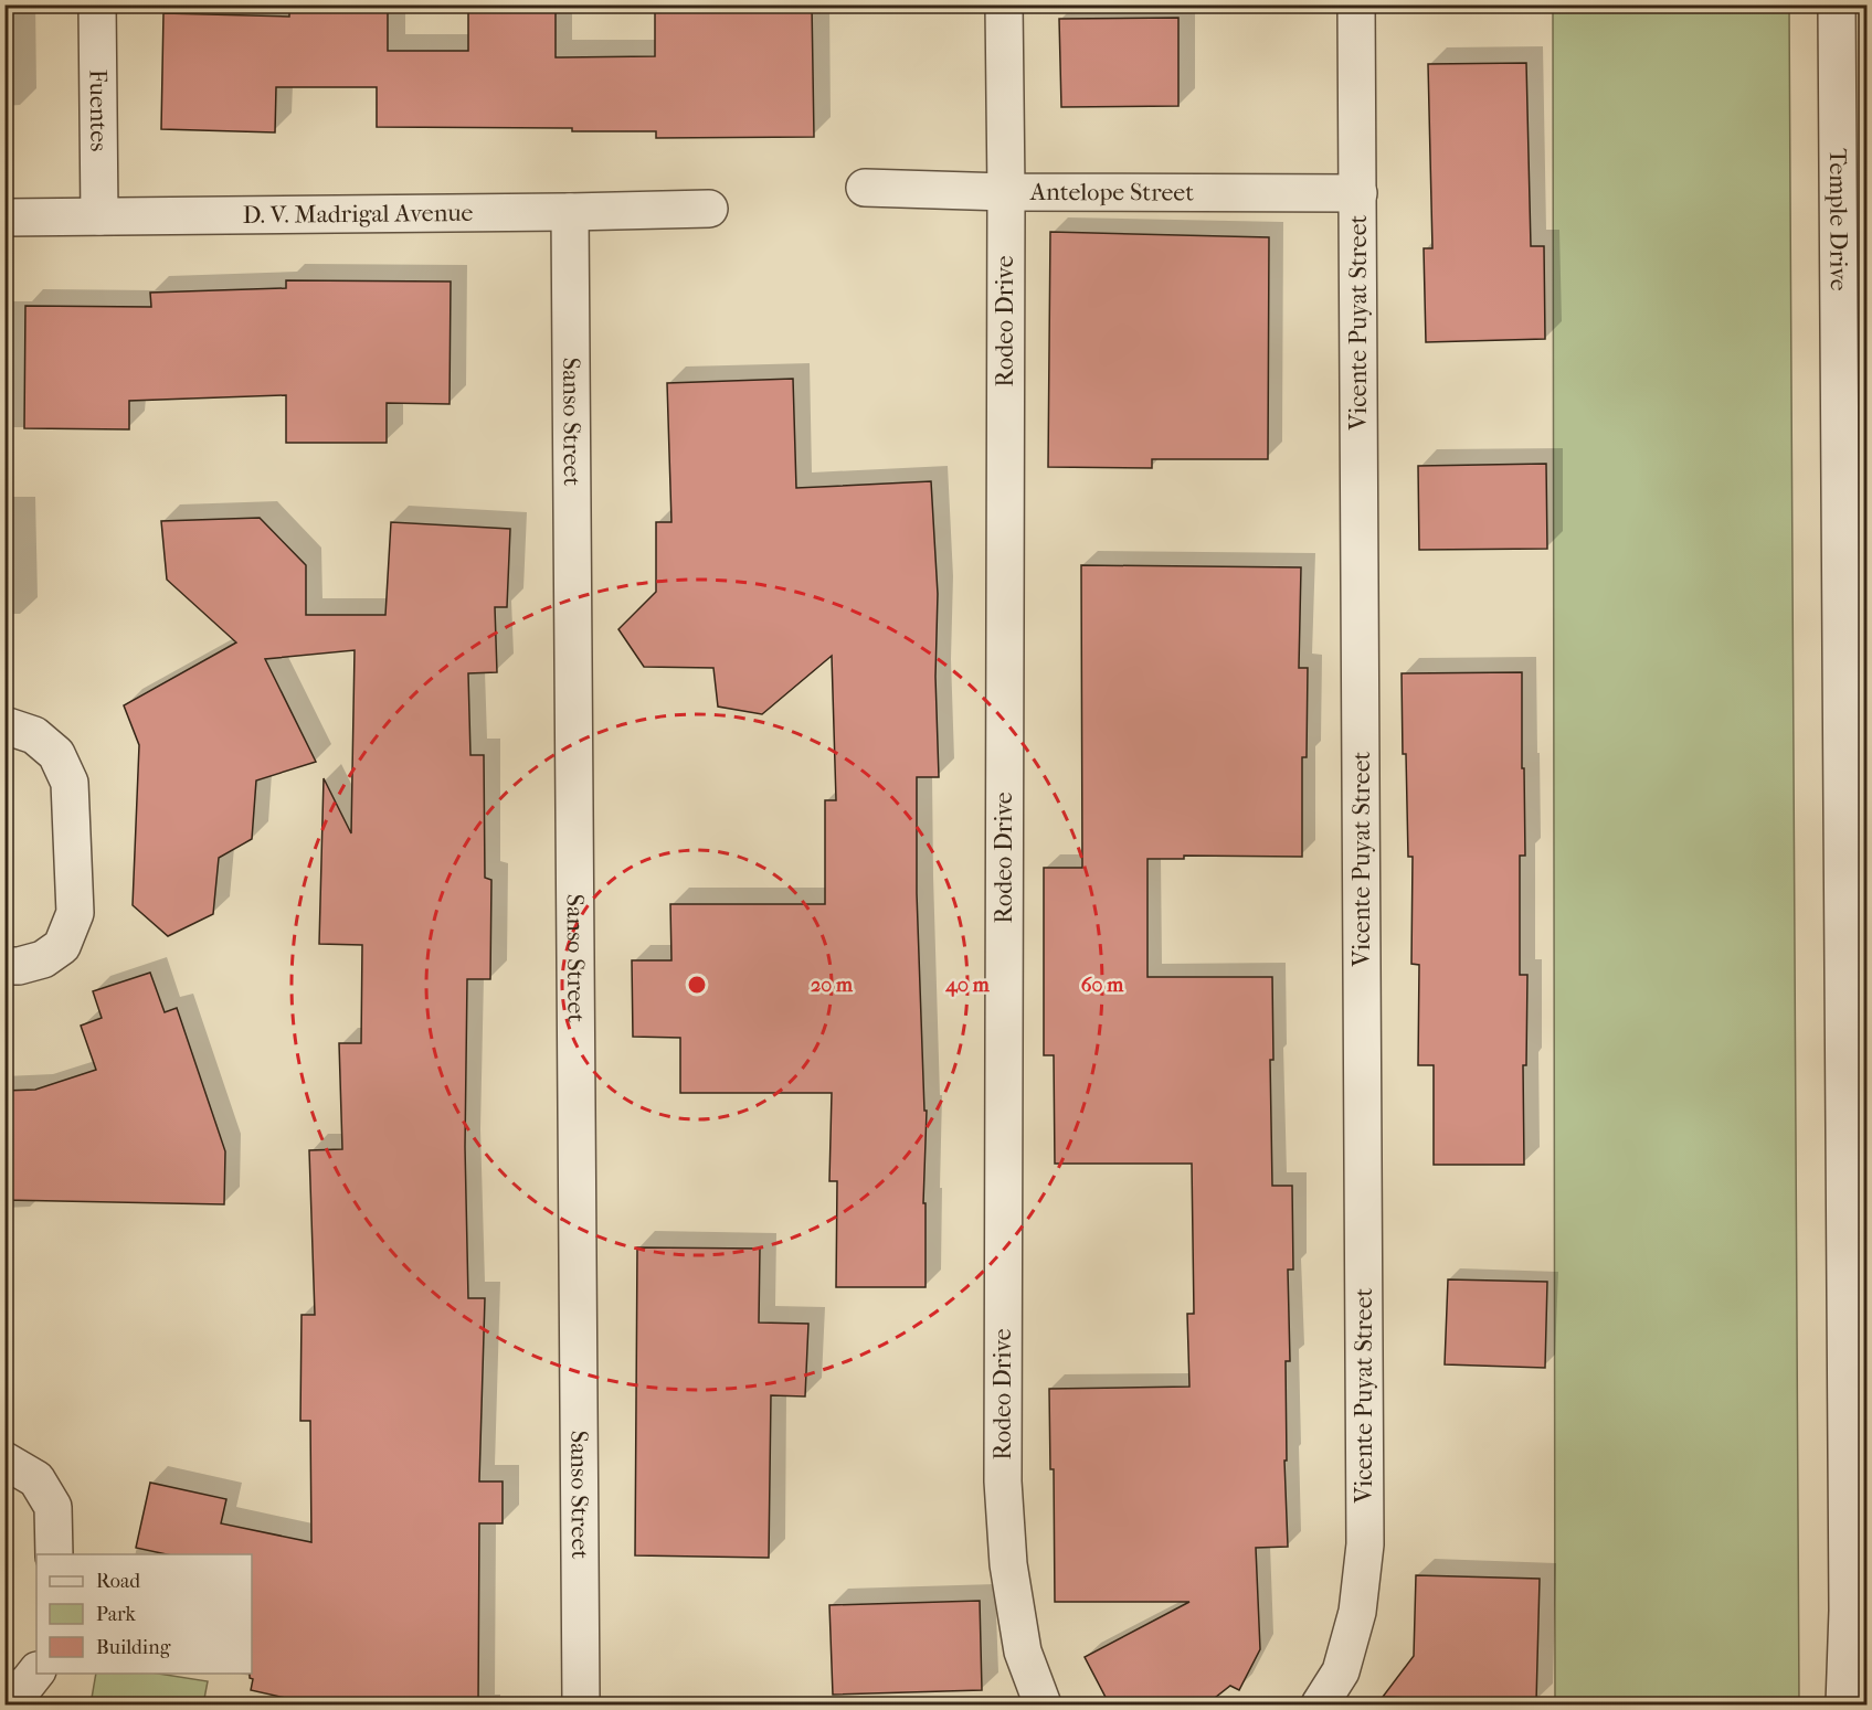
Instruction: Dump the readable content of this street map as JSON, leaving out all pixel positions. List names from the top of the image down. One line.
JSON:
{"streets":{"street":["Fuentes","Antelope Street","D. V. Madrigal Avenue","Temple Drive","Rodeo Drive","Vicente Puyat Street","Sanso Street"]},"crossings":[["Fuentes","D. V. Madrigal Avenue"],["Antelope Street","Rodeo Drive"],["Antelope Street","Vicente Puyat Street"],["D. V. Madrigal Avenue","Sanso Street"]],"legend":["Road","Park","Building"],"rings":["20 m","40 m","60 m"]}
